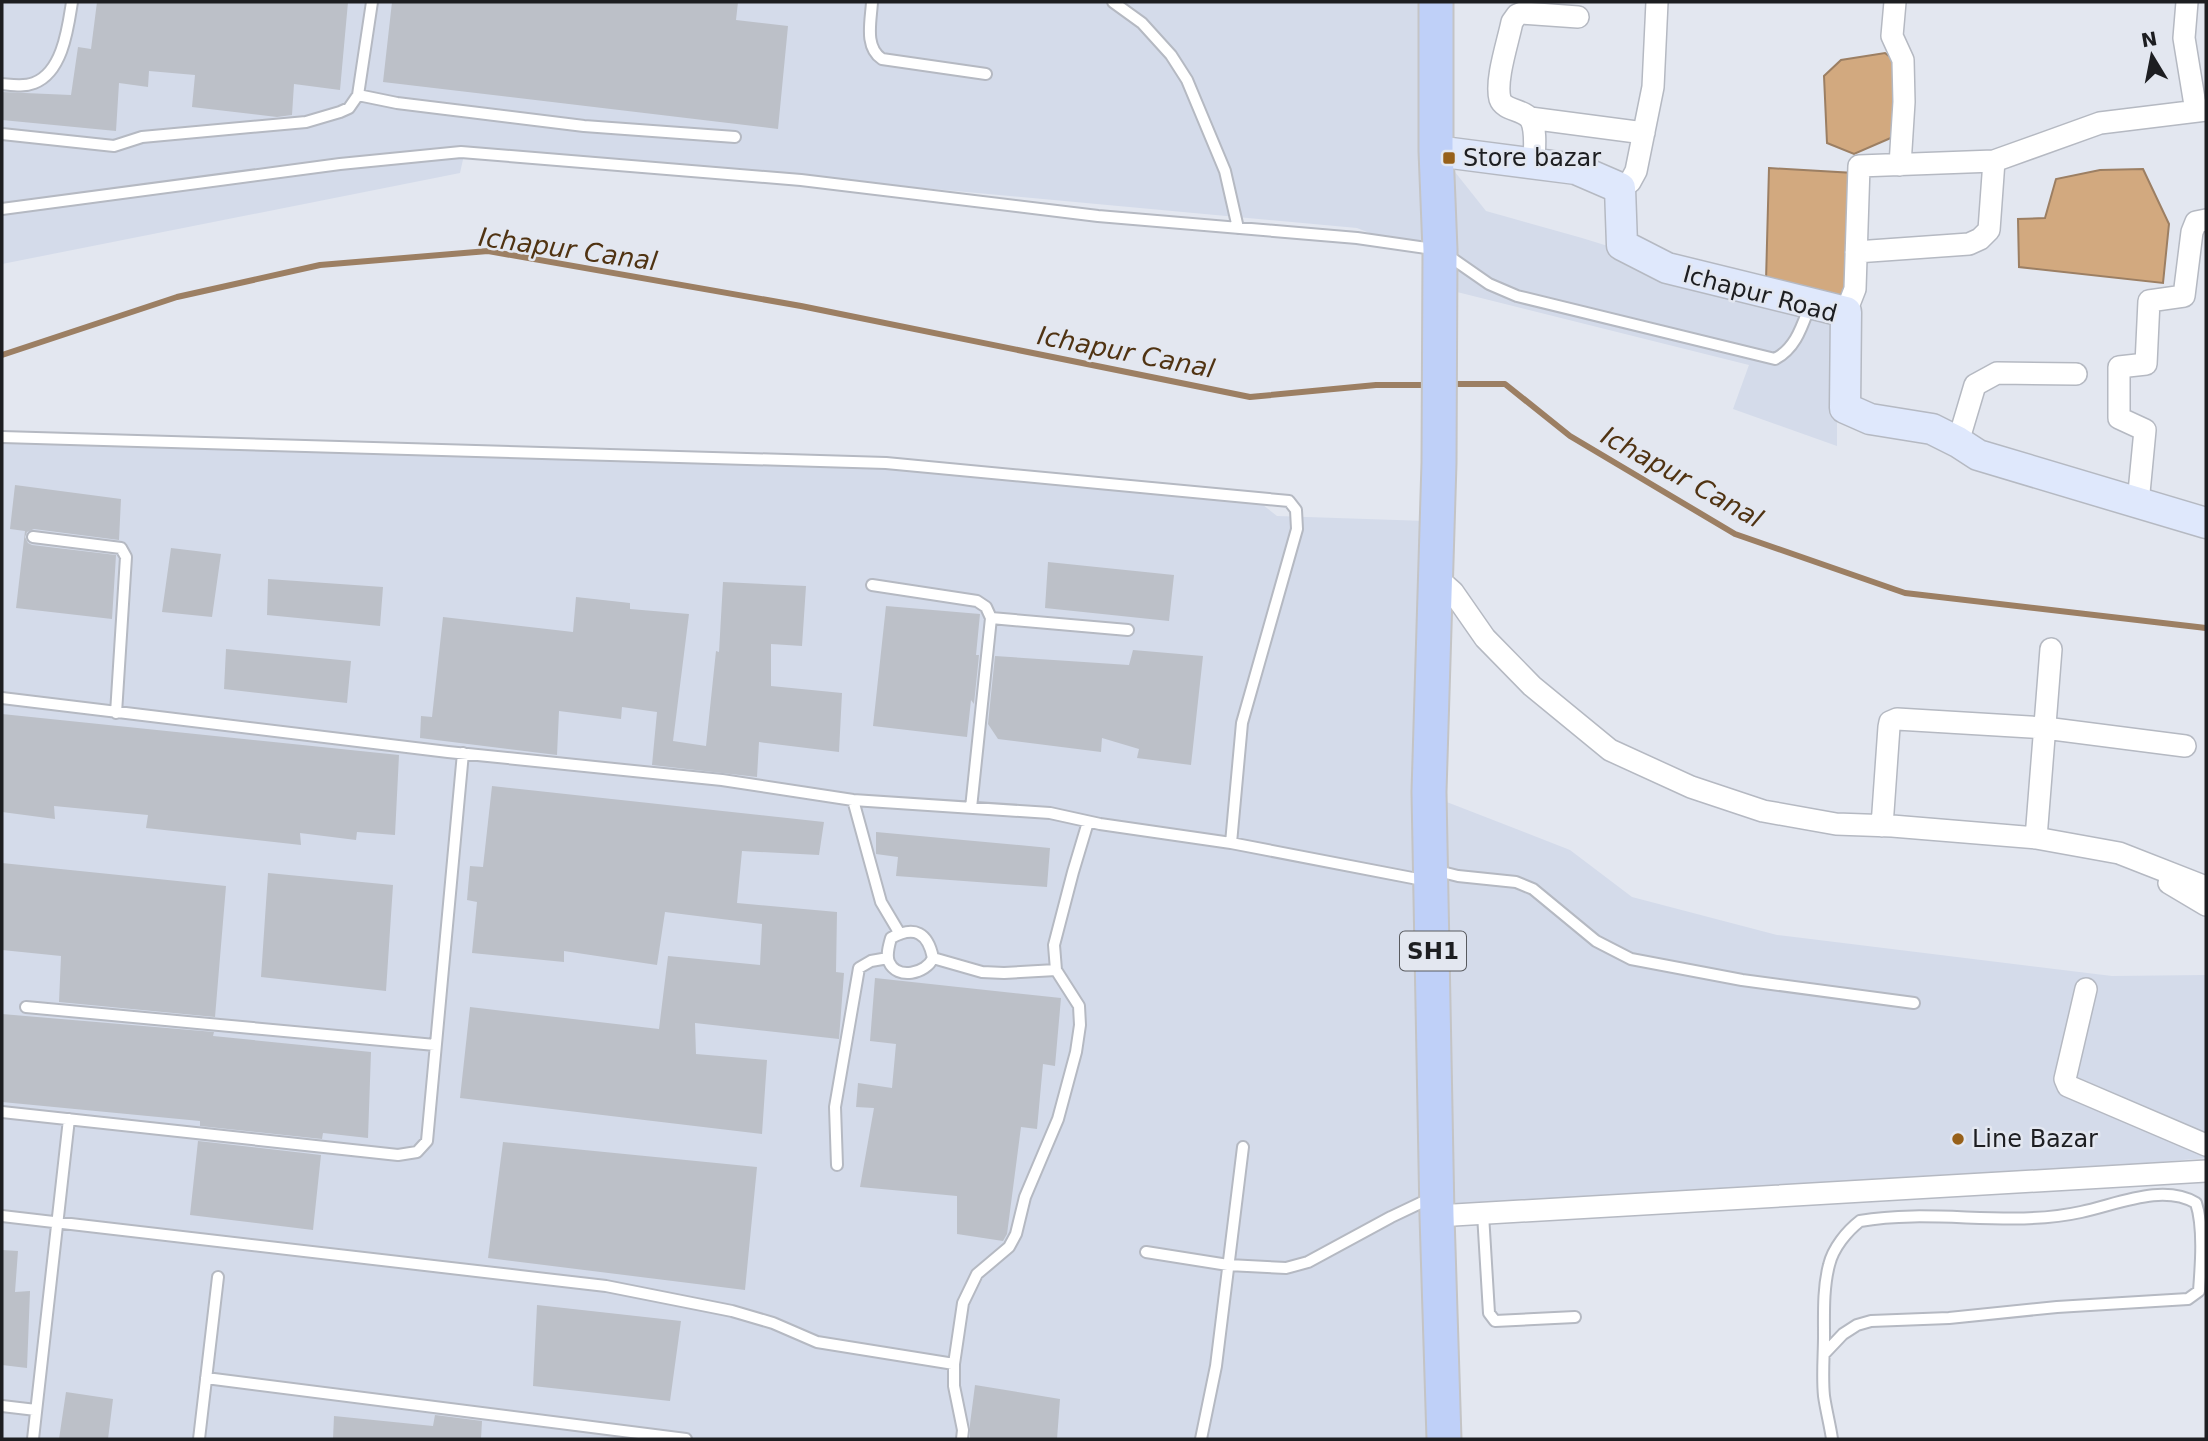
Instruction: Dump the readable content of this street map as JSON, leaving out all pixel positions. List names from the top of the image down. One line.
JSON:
{"streets":{"main road":["SH1"],"street":["Ichapur Road"]},"water":["Ichapur Canal"],"places":{"transit":["Store bazar"],"other":["Line Bazar"]},"north":"top"}
